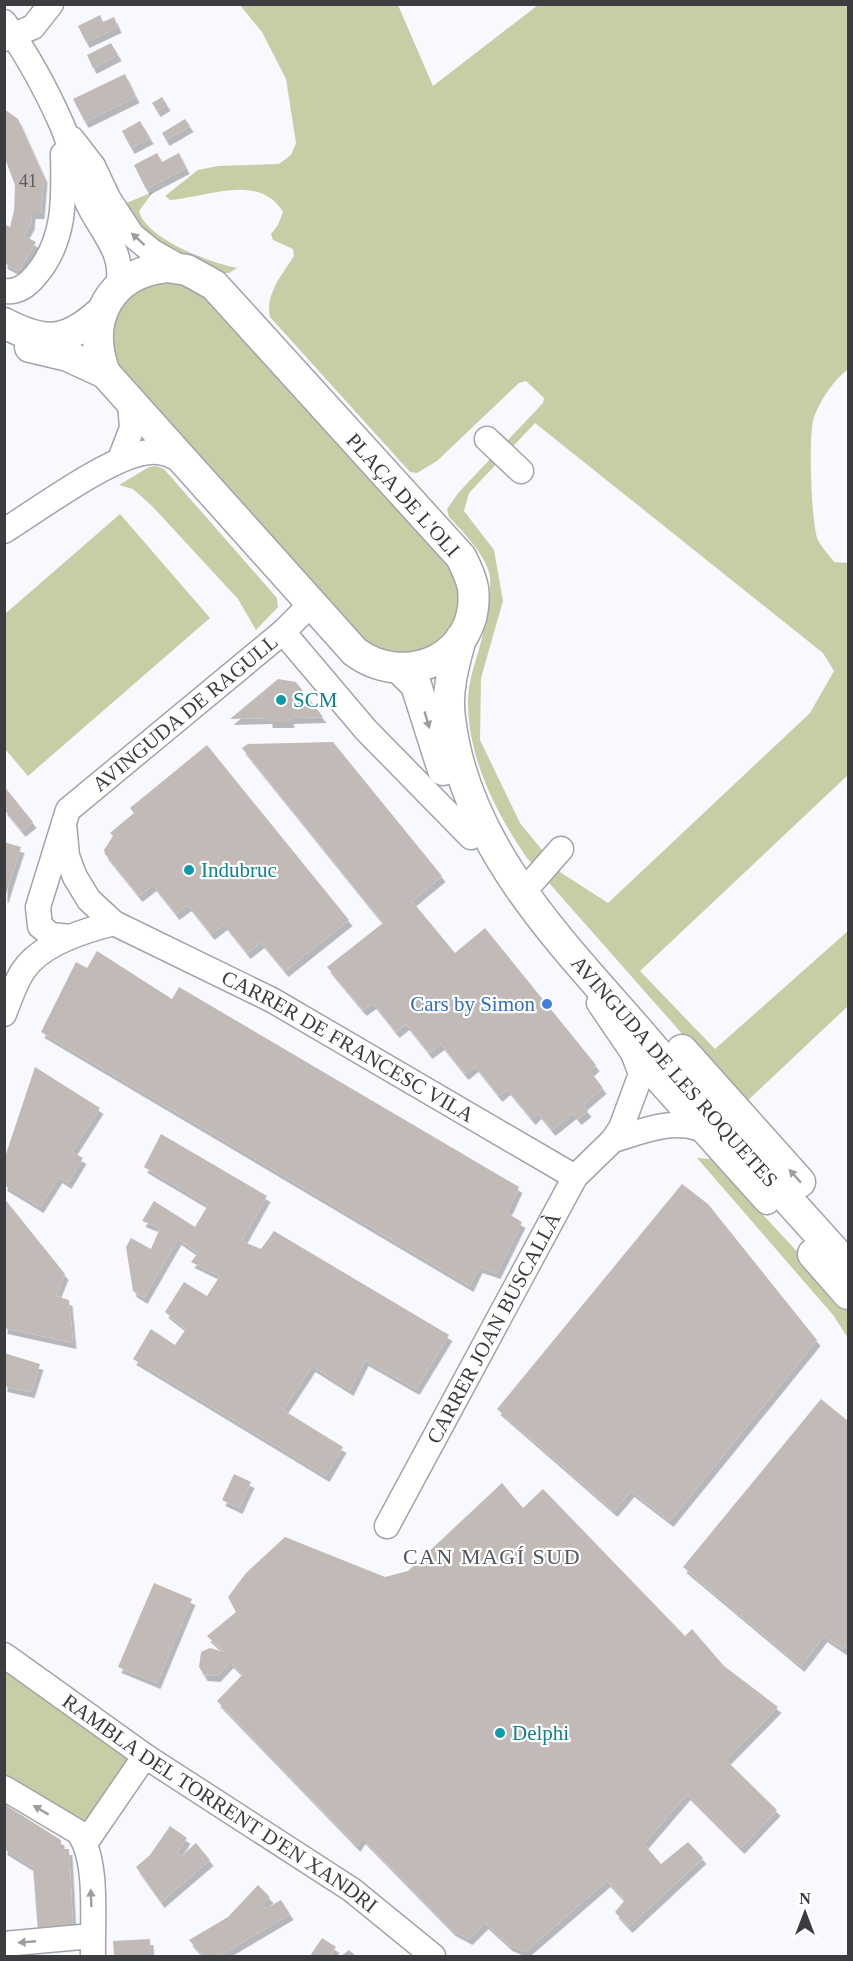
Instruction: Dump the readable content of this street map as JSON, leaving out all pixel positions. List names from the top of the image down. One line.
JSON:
{"streets":{"main road":["PLAÇA DE L'OLI","AVINGUDA DE LES ROQUETES"],"street":["AVINGUDA DE RAGULL","CARRER DE FRANCESC VILA","CARRER JOAN BUSCALLÀ","RAMBLA DEL TORRENT D'EN XANDRI"]},"crossings":[["PLAÇA DE L'OLI","AVINGUDA DE RAGULL"],["PLAÇA DE L'OLI","AVINGUDA DE LES ROQUETES"],["AVINGUDA DE RAGULL","AVINGUDA DE LES ROQUETES"],["CARRER DE FRANCESC VILA","CARRER JOAN BUSCALLÀ"]],"districts":["CAN MAGÍ SUD"],"places":["SCM","Indubruc","Cars by Simon","Delphi"],"house_numbers":["41"],"north":"top"}
